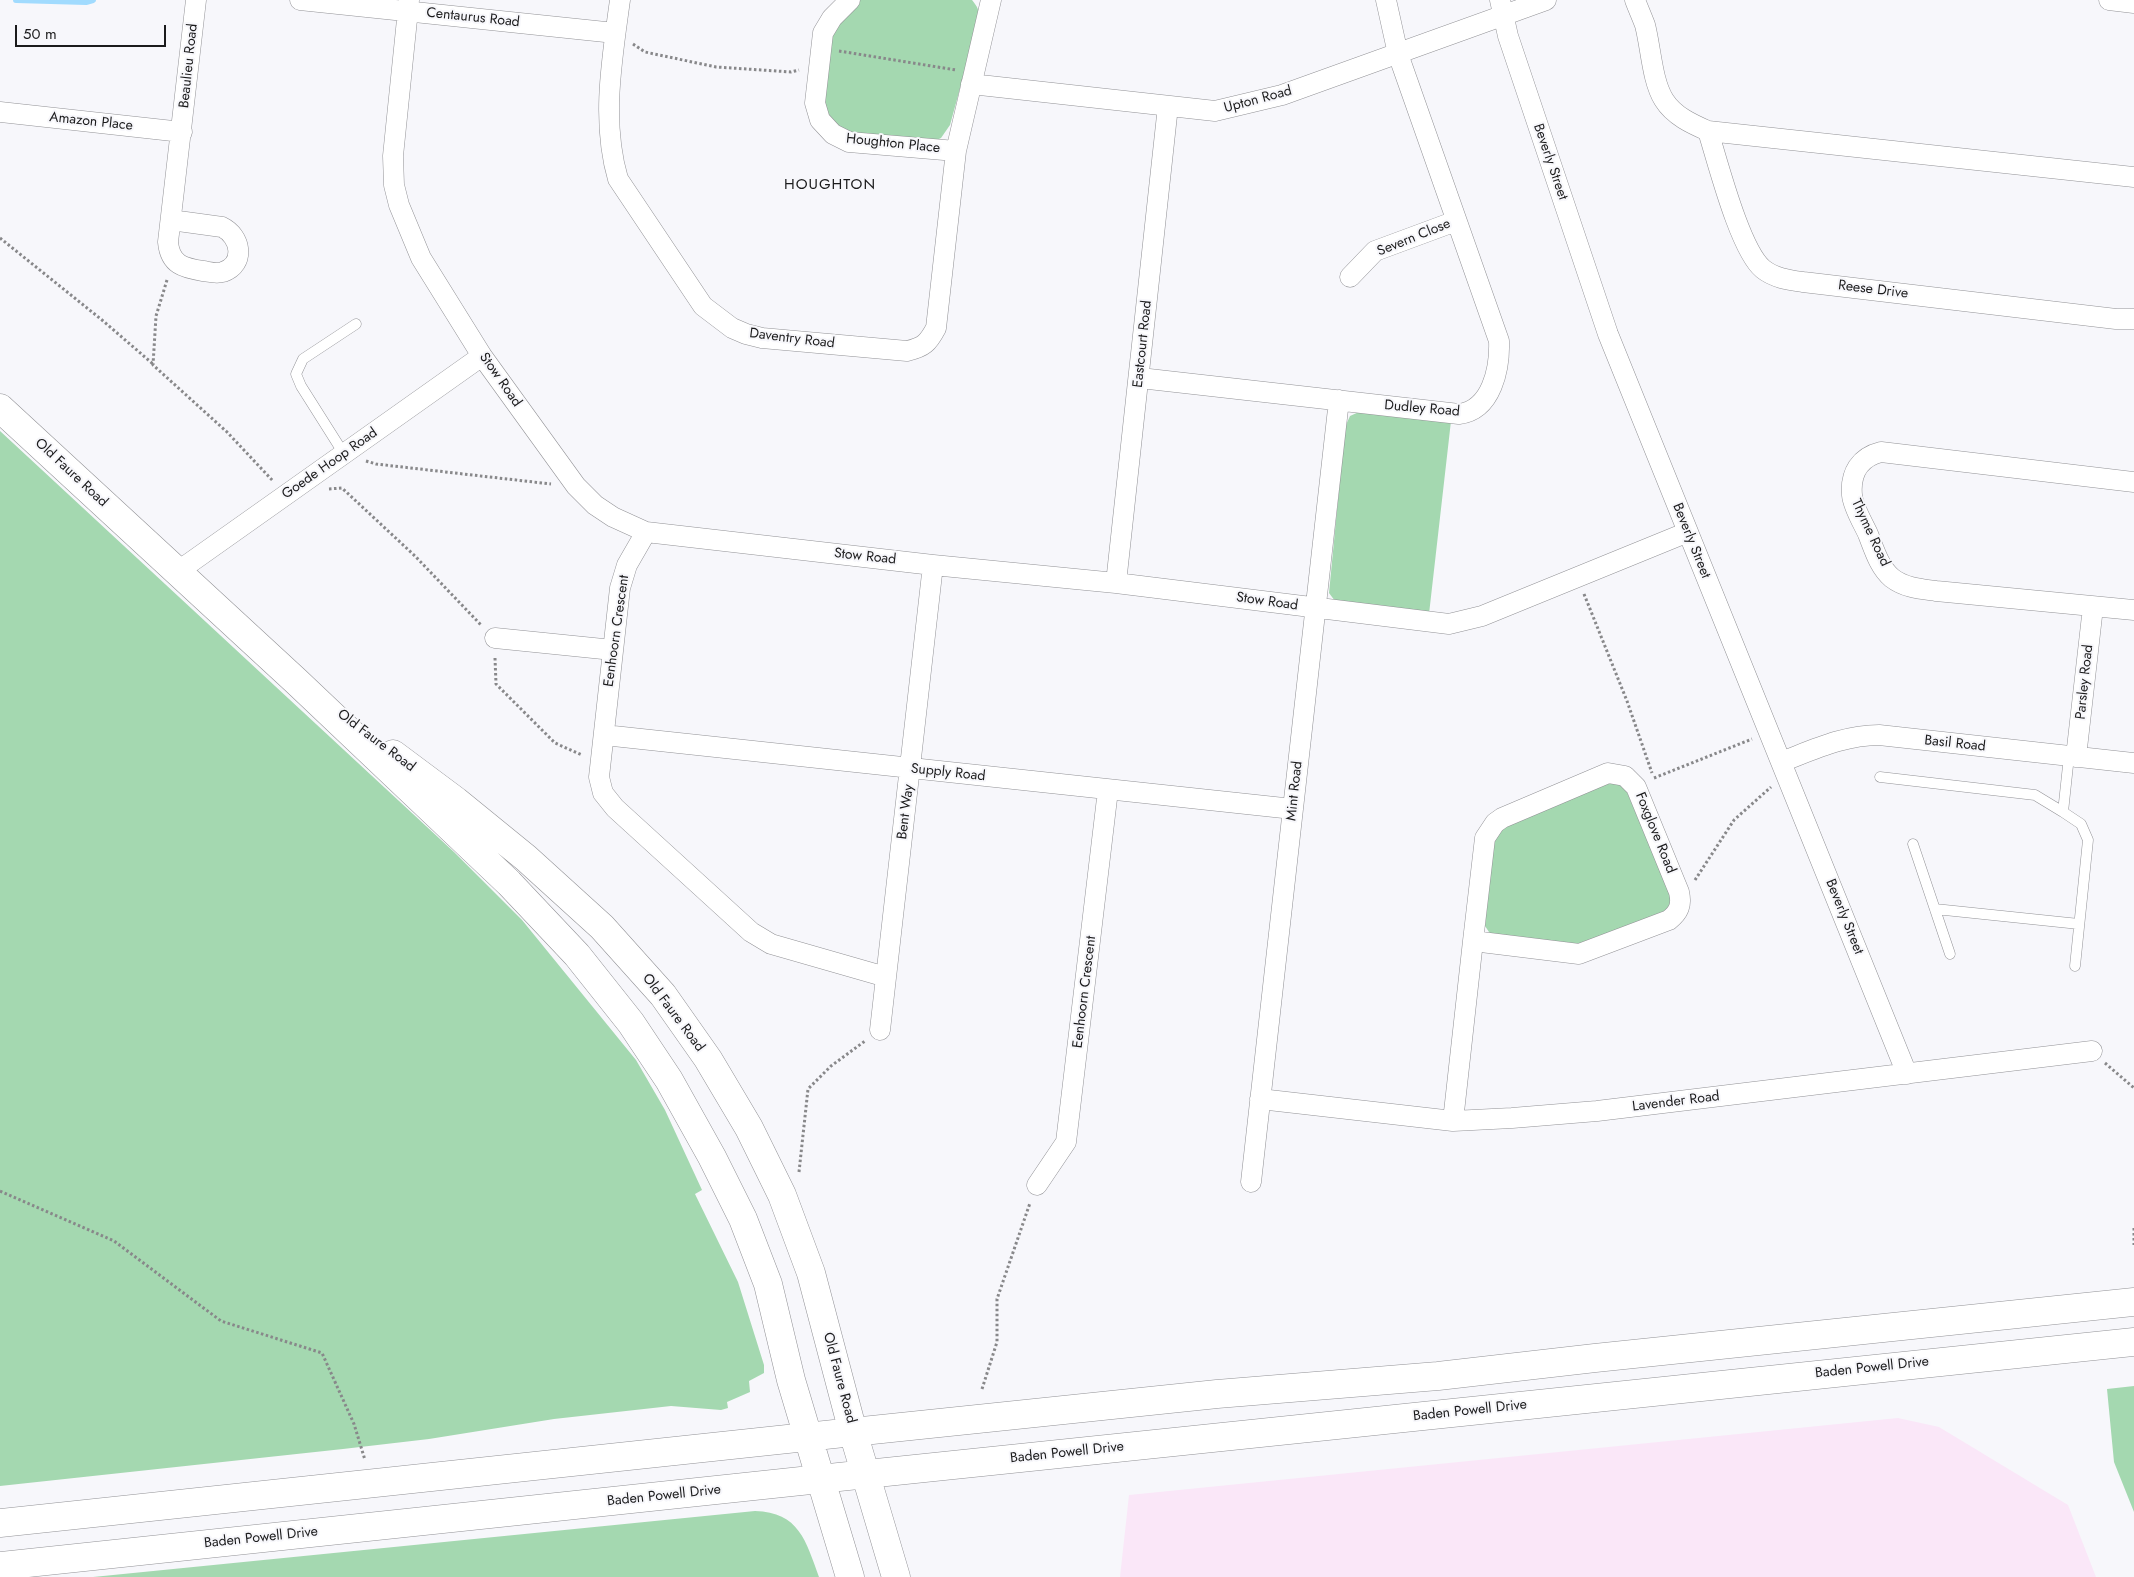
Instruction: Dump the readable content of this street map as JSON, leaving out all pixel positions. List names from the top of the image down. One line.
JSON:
{"streets":{"main road":["Old Faure Road","Baden Powell Drive"],"street":["Centaurus Road","Beaulieu Road","Upton Road","Amazon Place","Houghton Place","Beverly Street","Severn Close","Reese Drive","Daventry Road","Eastcourt Road","Stow Road","Dudley Road","Goede Hoop Road","Thyme Road","Eenhoorn Crescent","Parsley Road","Basil Road","Supply Road","Mint Road","Bent Way","Foxglove Road","Lavender Road"]},"crossings":[["Centaurus Road","Daventry Road"],["Centaurus Road","Stow Road"],["Beaulieu Road","Amazon Place"],["Upton Road","Beverly Street"],["Upton Road","Daventry Road"],["Upton Road","Eastcourt Road"],["Upton Road","Dudley Road"],["Houghton Place","Daventry Road"],["Beverly Street","Stow Road"],["Beverly Street","Basil Road"],["Beverly Street","Lavender Road"],["Severn Close","Dudley Road"],["Eastcourt Road","Stow Road"],["Eastcourt Road","Dudley Road"],["Stow Road","Goede Hoop Road"],["Stow Road","Eenhoorn Crescent"],["Stow Road","Mint Road"],["Stow Road","Bent Way"],["Dudley Road","Mint Road"],["Goede Hoop Road","Old Faure Road"],["Old Faure Road","Baden Powell Drive"],["Thyme Road","Parsley Road"],["Eenhoorn Crescent","Supply Road"],["Eenhoorn Crescent","Bent Way"],["Parsley Road","Basil Road"],["Supply Road","Mint Road"],["Supply Road","Bent Way"],["Mint Road","Lavender Road"],["Foxglove Road","Lavender Road"]],"districts":["HOUGHTON"],"scale_bar":"50 m"}
